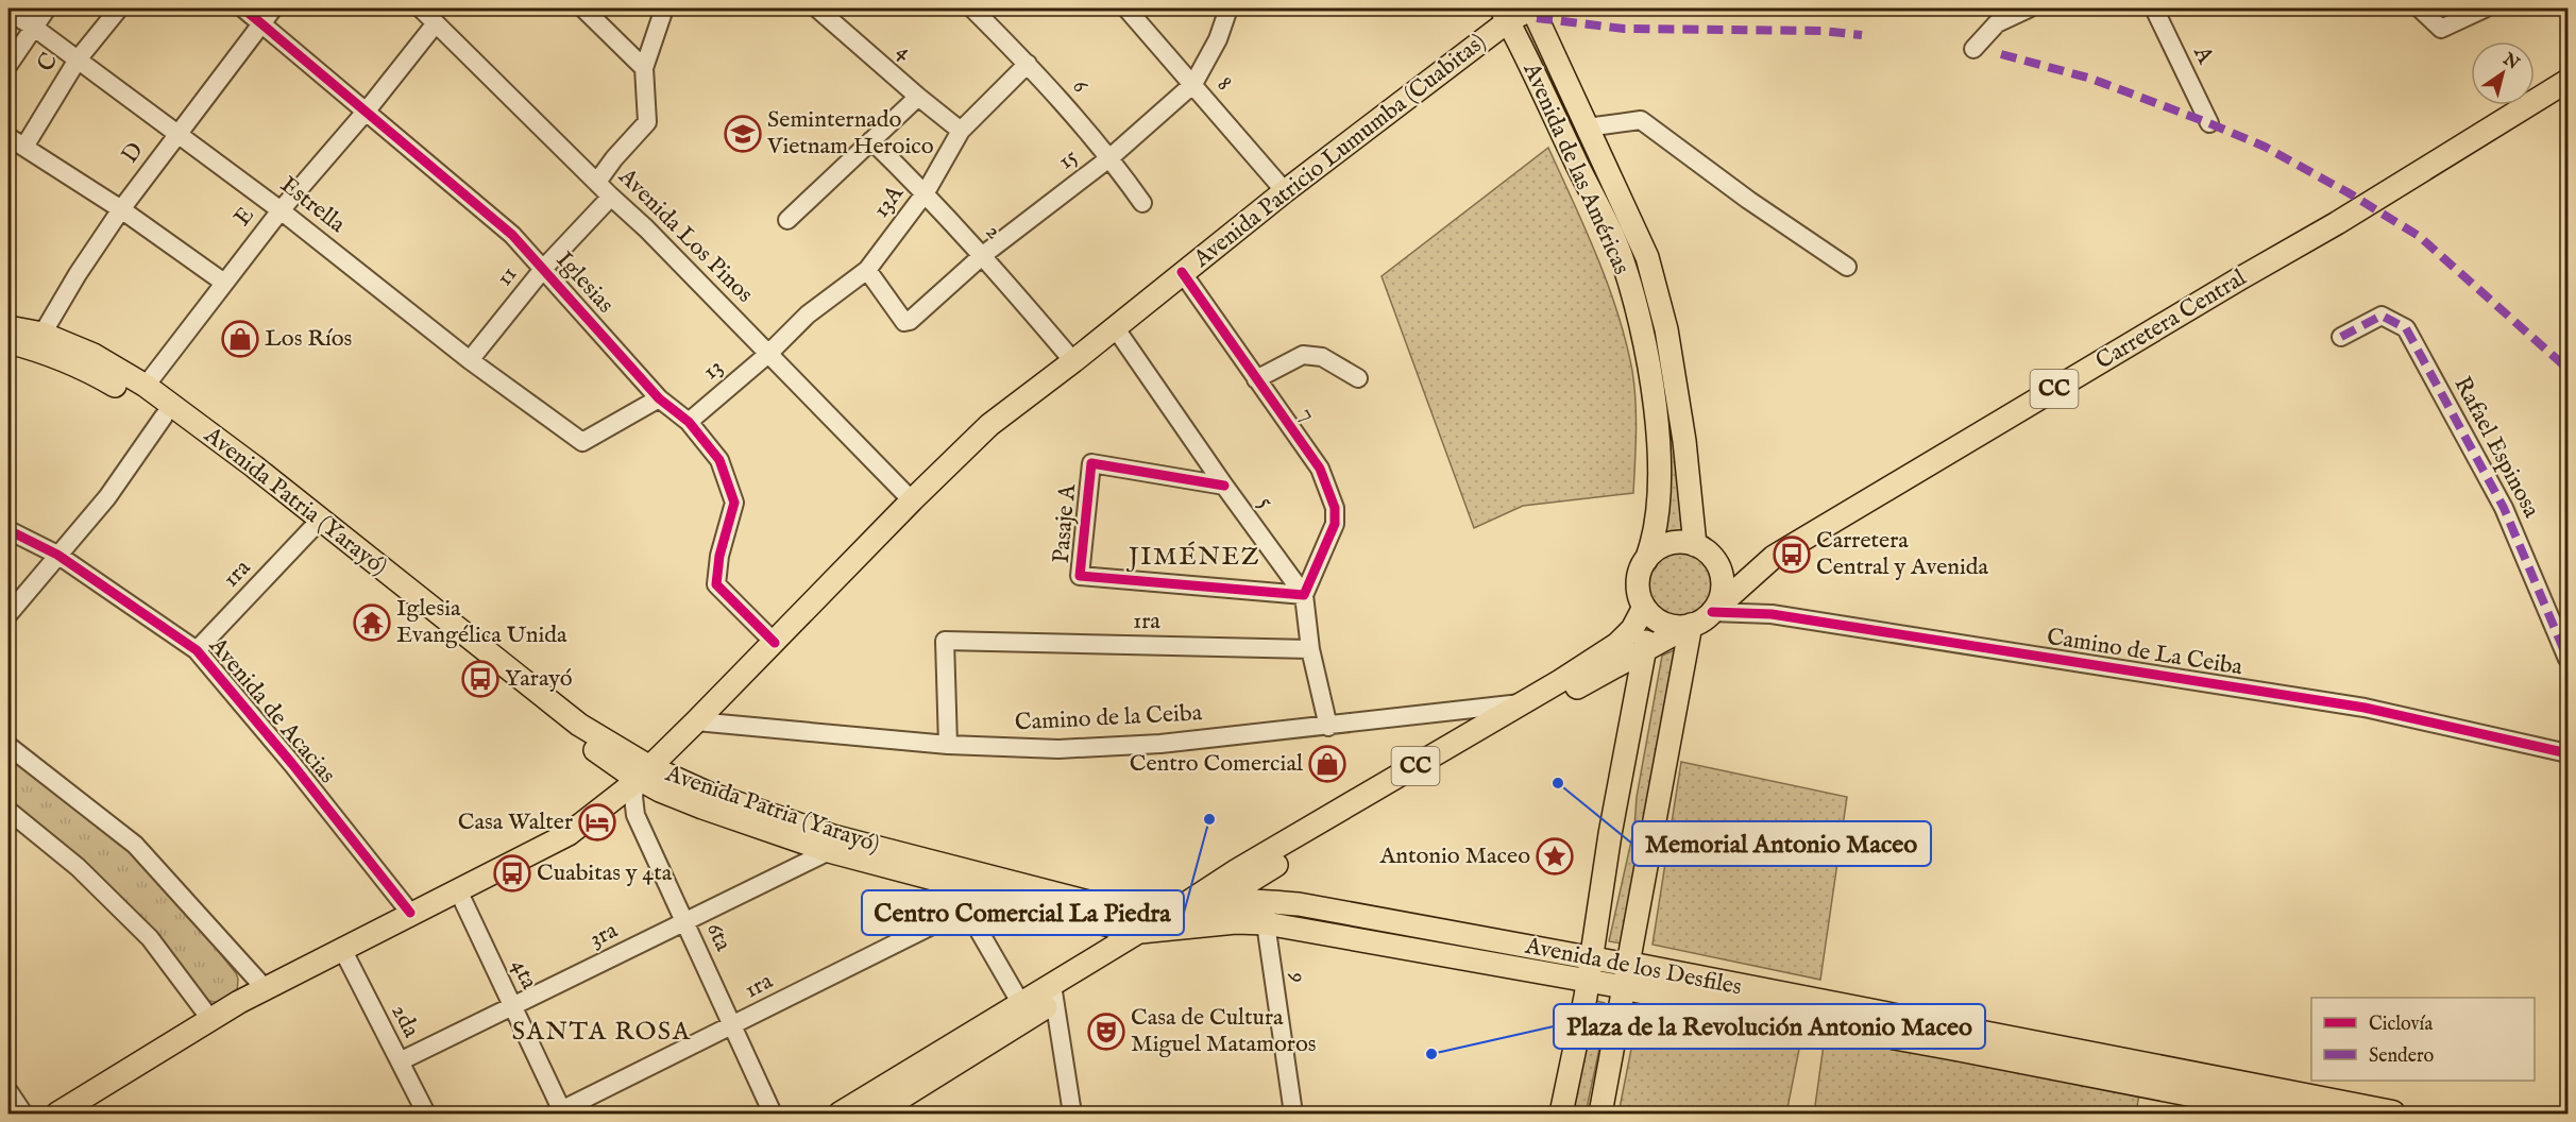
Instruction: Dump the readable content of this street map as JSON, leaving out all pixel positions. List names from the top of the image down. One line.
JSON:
{"streets":{"highway":["Avenida de los Desfiles"],"main road":["Avenida Patricio Lumumba (Cuabitas)","Avenida de las Américas","Carretera Central","CC","Avenida Patria (Yarayó)"],"street":["4","A","C","8","6","D","15","13A","Estrella","E","2","Avenida Los Pinos","11","Iglesias","13","7","Rafael Espinosa","5","Pasaje A","1ra","Camino de La Ceiba","Avenida de Acacias","Camino de la Ceiba","3ra","6ta","4ta","9","2da"]},"crossings":[["4","13A"],["C","Estrella"],["8","Avenida Patricio Lumumba (Cuabitas)"],["8","15"],["6","15"],["6","13A"],["Avenida Patricio Lumumba (Cuabitas)","Avenida de las Américas"],["Avenida Patricio Lumumba (Cuabitas)","2"],["Avenida Patricio Lumumba (Cuabitas)","Avenida Los Pinos"],["Avenida Patricio Lumumba (Cuabitas)","Iglesias"],["Avenida Patricio Lumumba (Cuabitas)","7"],["Avenida Patricio Lumumba (Cuabitas)","Avenida Patria (Yarayó)"],["Avenida Patricio Lumumba (Cuabitas)","5"],["Avenida Patricio Lumumba (Cuabitas)","Avenida de Acacias"],["Avenida Patricio Lumumba (Cuabitas)","Camino de la Ceiba"],["Avenida Patricio Lumumba (Cuabitas)","6ta"],["Avenida Patricio Lumumba (Cuabitas)","4ta"],["Avenida Patricio Lumumba (Cuabitas)","2da"],["D","Estrella"],["D","Iglesias"],["D","Avenida Patria (Yarayó)"],["15","13A"],["15","2"],["Avenida de las Américas","Carretera Central"],["Avenida de las Américas","CC"],["Avenida de las Américas","Camino de La Ceiba"],["13A","2"],["13A","Avenida Los Pinos"],["13A","13"],["Estrella","E"],["Estrella","11"],["Estrella","Iglesias"],["E","Avenida Los Pinos"],["E","Iglesias"],["E","Avenida Patria (Yarayó)"],["Avenida Los Pinos","11"],["Avenida Los Pinos","13"],["11","Iglesias"],["Iglesias","13"],["Carretera Central","CC"],["Carretera Central","Camino de La Ceiba"],["CC","Avenida Patria (Yarayó)"],["CC","Camino de La Ceiba"],["CC","Camino de la Ceiba"],["CC","Avenida de los Desfiles"],["7","5"],["7","Pasaje A"],["Avenida Patria (Yarayó)","1ra"],["Avenida Patria (Yarayó)","3ra"],["Avenida Patria (Yarayó)","6ta"],["Avenida Patria (Yarayó)","Avenida de los Desfiles"],["5","Pasaje A"],["5","1ra"],["5","Camino de la Ceiba"],["1ra","Avenida de Acacias"],["1ra","Camino de la Ceiba"],["1ra","6ta"],["1ra","4ta"],["3ra","6ta"],["3ra","4ta"],["3ra","2da"],["Avenida de los Desfiles","9"]],"districts":["JIMÉNEZ","SANTA ROSA"],"places":{"school or university":["Seminternado Vietnam Heroico"],"shop":["Los Ríos","Centro Comercial"],"bus stop":["Carretera Central y Avenida","Yarayó","Cuabitas y 4ta"],"temple":["Iglesia Evangélica Unida"],"other":["Memorial Antonio Maceo","Centro Comercial La Piedra","Plaza de la Revolución Antonio Maceo"],"hotel":["Casa Walter"],"place":["Antonio Maceo"],"theatre":["Casa de Cultura Miguel Matamoros"]},"legend":["Ciclovía","Sendero"],"north":"top right"}
